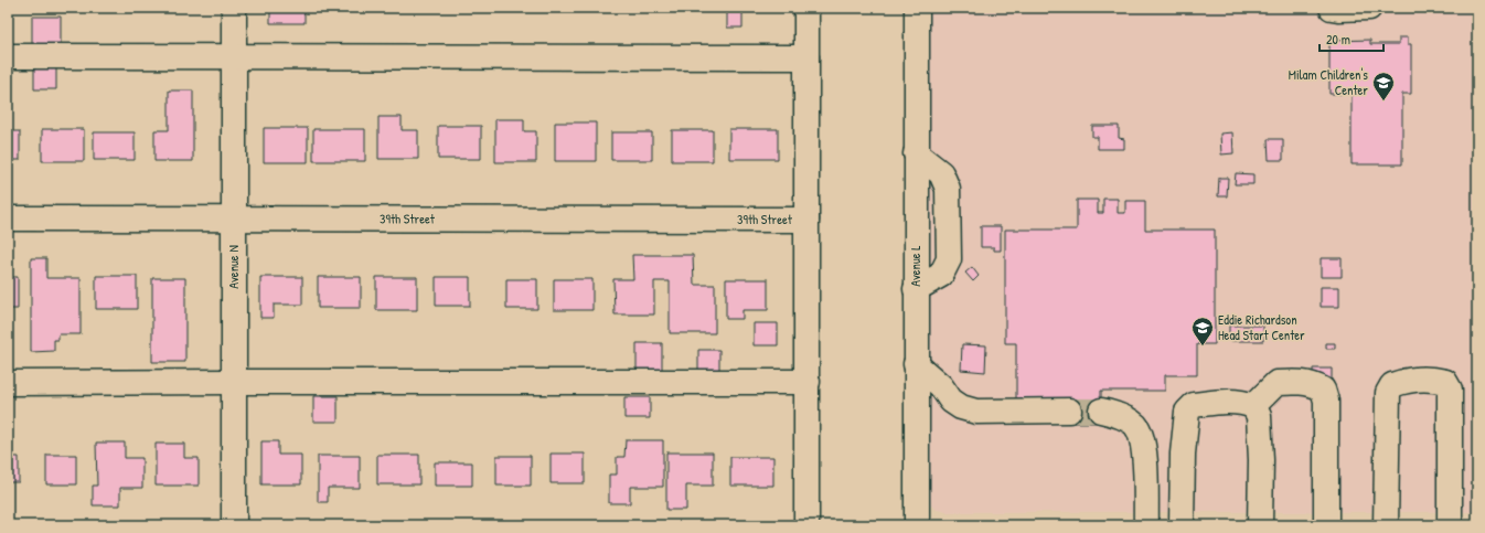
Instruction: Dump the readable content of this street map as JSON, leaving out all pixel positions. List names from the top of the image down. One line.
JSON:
{"streets":{"street":["39th Street","Avenue L","Avenue N"]},"crossings":[["39th Street","Avenue N"]],"places":{"school or university":["Milam Children's Center","Eddie Richardson Head Start Center"]},"scale_bar":"20 m"}
